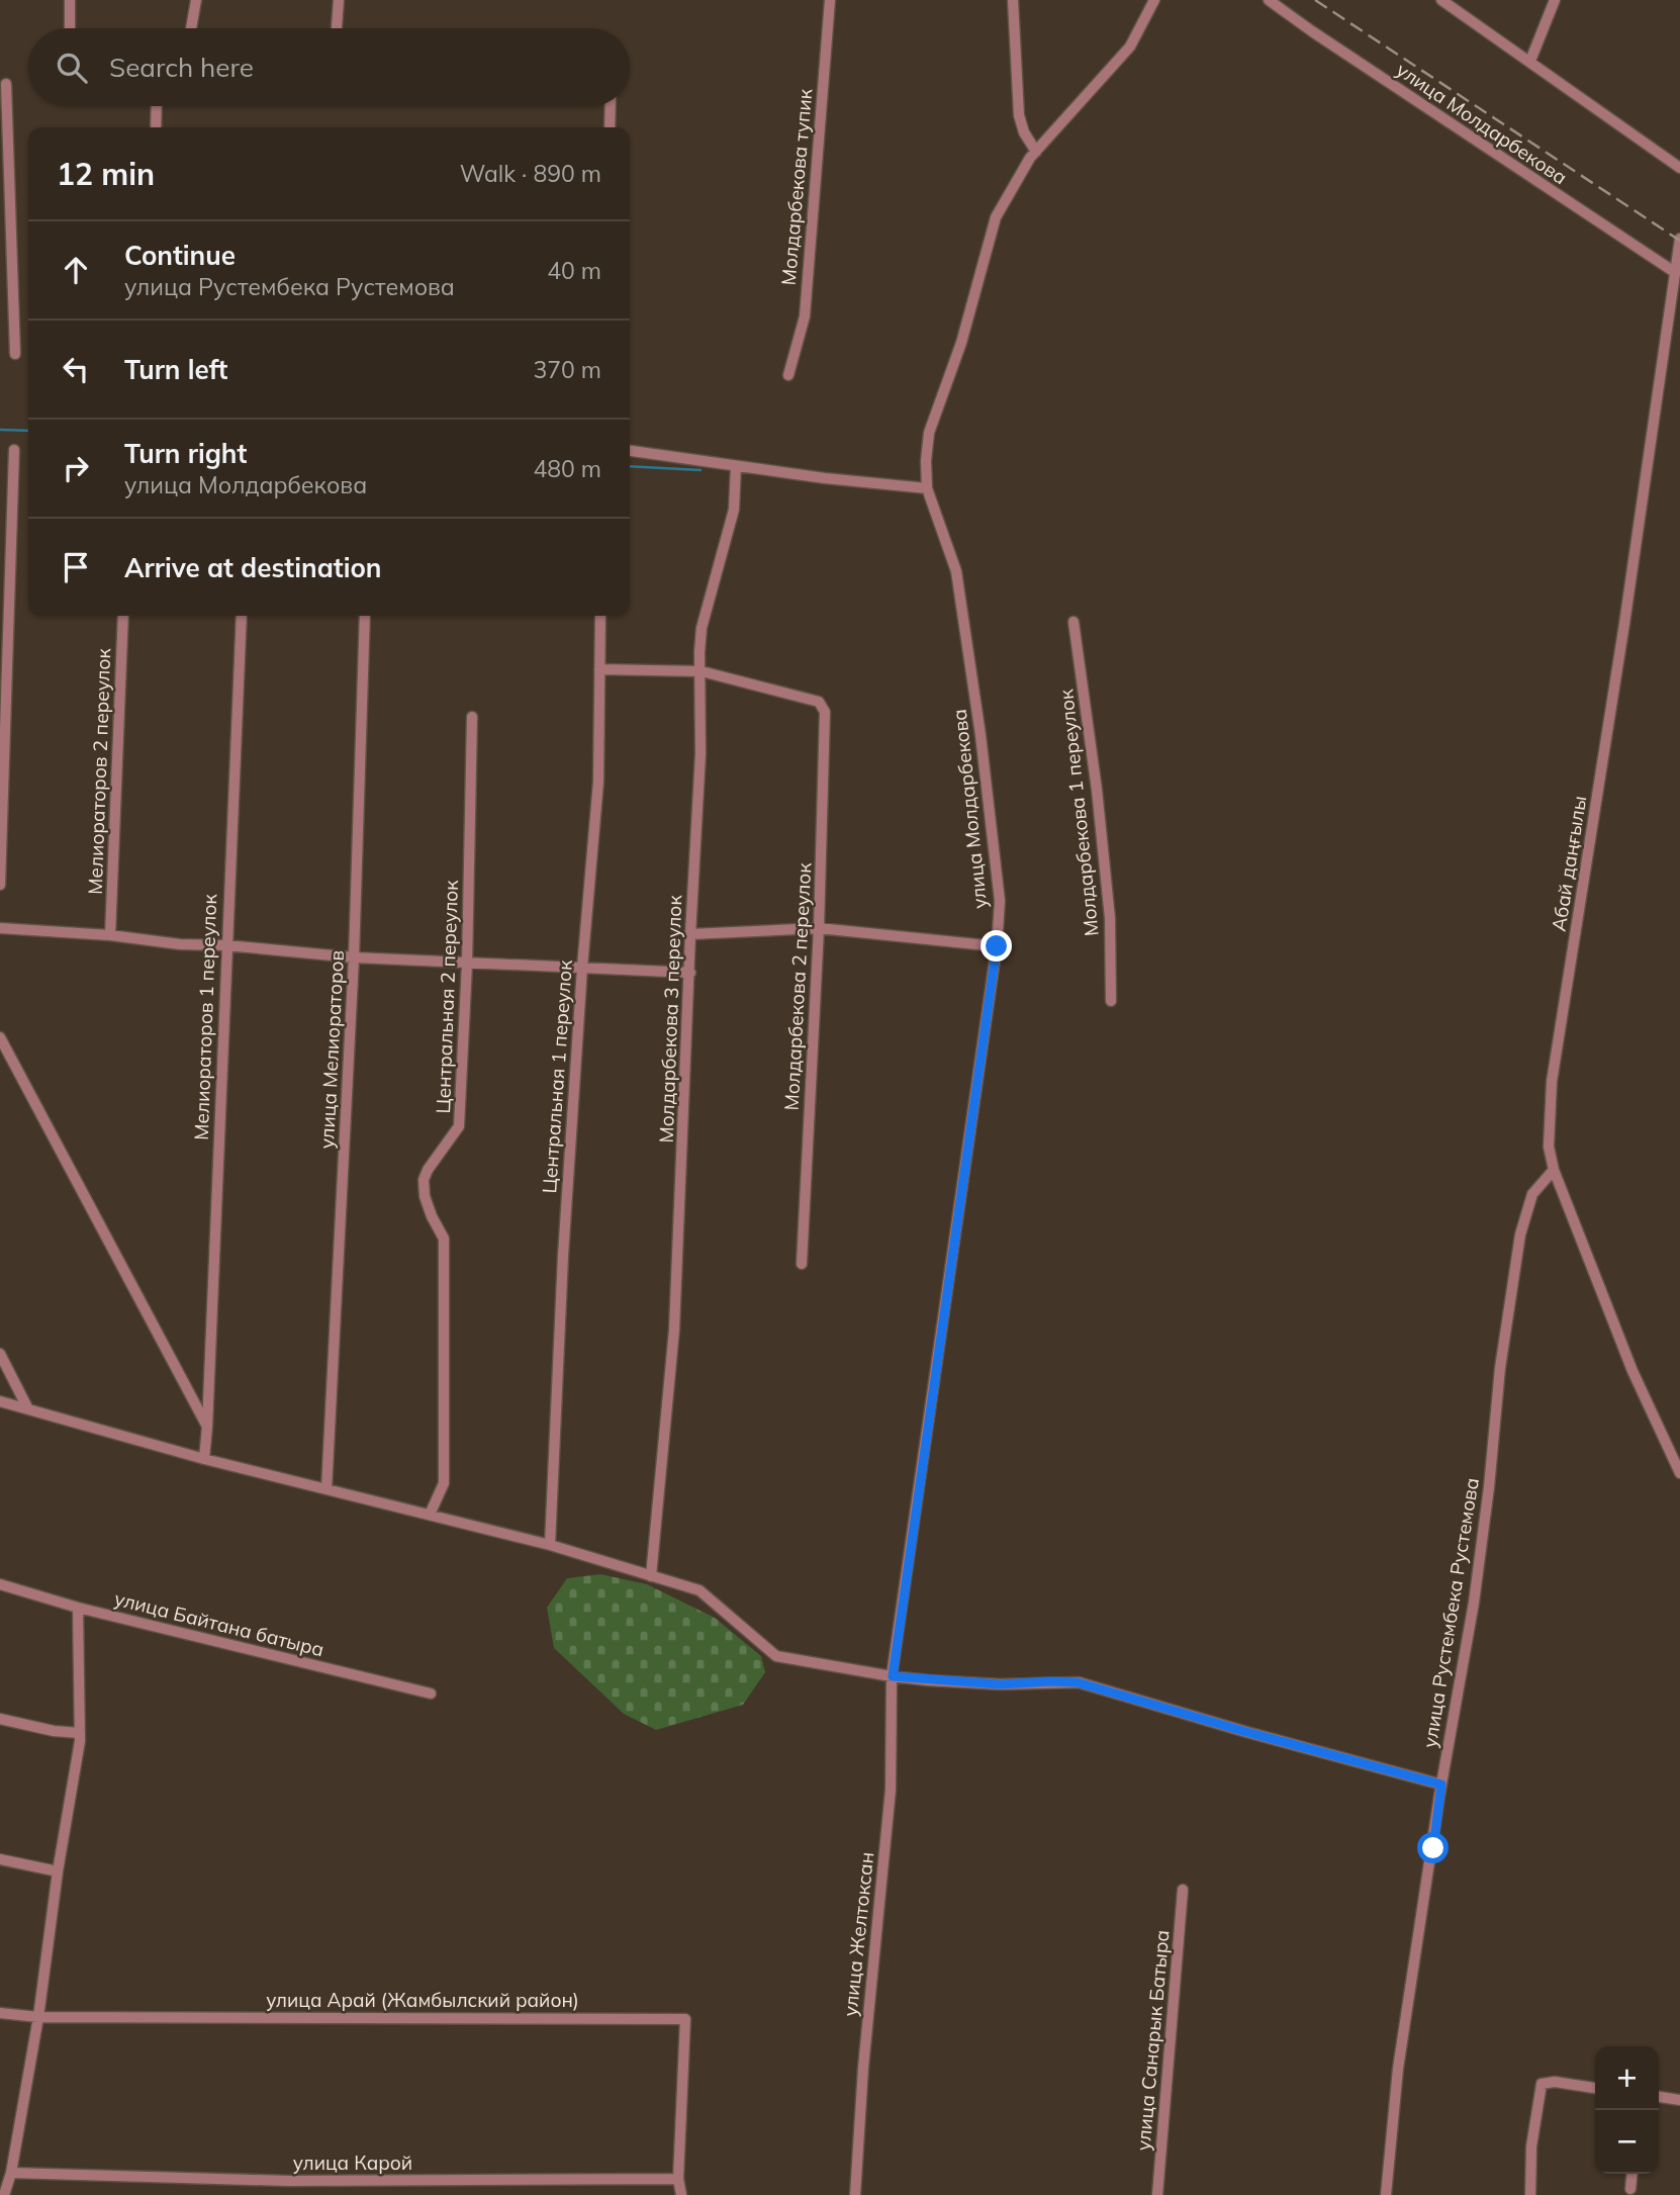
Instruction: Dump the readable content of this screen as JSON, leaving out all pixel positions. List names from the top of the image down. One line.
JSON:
{"streets":{"street":["улица Молдарбекова","Молдарбекова тупик","Мелиораторов 2 переулок","Молдарбекова 1 переулок","Абай даңғылы","Молдарбекова 2 переулок","Центральная 2 переулок","Мелиораторов 1 переулок","Молдарбекова 3 переулок","улица Мелиораторов","Центральная 1 переулок","улица Рустембека Рустемова","улица Байтана батыра","улица Желтоксан","улица Арай (Жамбылский район)","улица Санарык Батыра","улица Карой"]},"crossings":[["улица Молдарбекова","Абай даңғылы"],["улица Молдарбекова","улица Желтоксан"],["Абай даңғылы","улица Рустембека Рустемова"],["Молдарбекова 2 переулок","Молдарбекова 3 переулок"],["улица Арай (Жамбылский район)","улица Карой"]],"page":{"search":"Search here","heading":["12 min","Walk · 890 m"],"list":[["Continue","улица Рустембека Рустемова","40 m"],["Turn left","370 m"],["Turn right","улица Молдарбекова","480 m"],"Arrive at destination"],"map_buttons":["+","−"]}}
